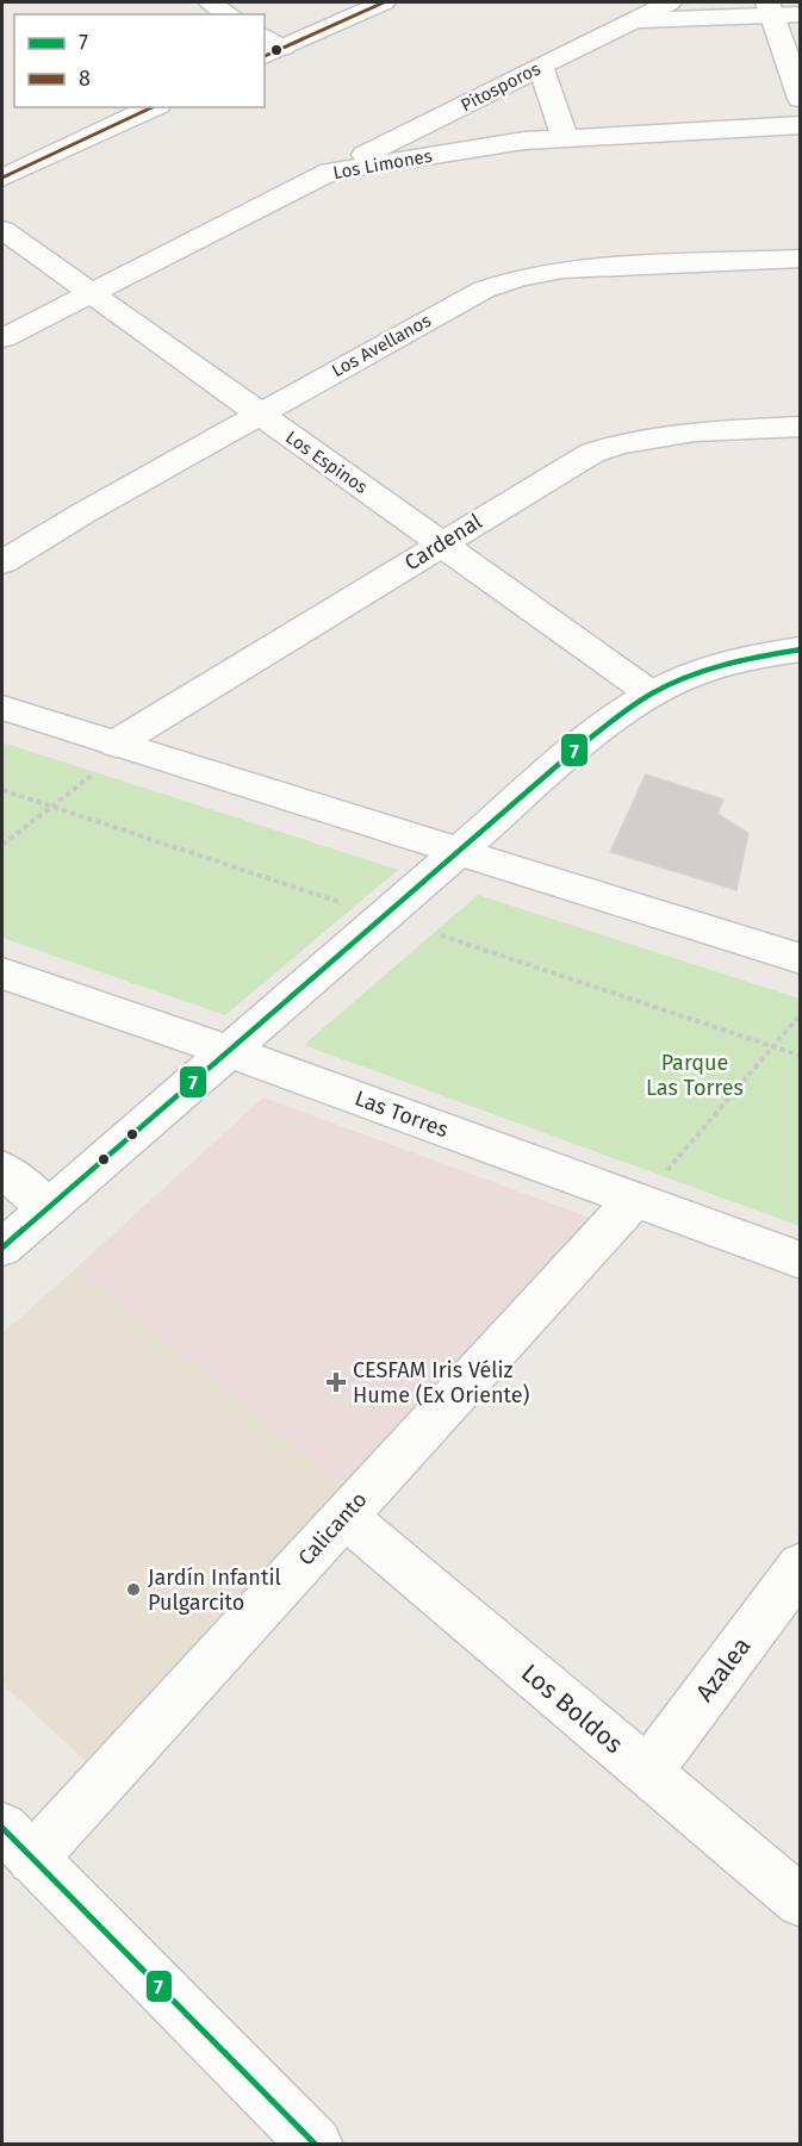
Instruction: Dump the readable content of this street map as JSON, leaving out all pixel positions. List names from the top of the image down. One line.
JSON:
{"streets":{"street":["Pitosporos","Los Limones","Los Avellanos","Los Espinos","Cardenal","Las Torres","Calicanto","Azalea","Los Boldos"]},"crossings":[["Pitosporos","Los Limones"],["Los Limones","Los Espinos"],["Los Avellanos","Los Espinos"],["Los Espinos","Cardenal"],["Las Torres","Calicanto"],["Calicanto","Los Boldos"],["Azalea","Los Boldos"]],"parks":["Parque Las Torres"],"places":{"health":["CESFAM Iris Véliz Hume (Ex Oriente)"],"other":["Jardín Infantil Pulgarcito"]},"lines":["transit line 8","transit line 7"],"legend":["7","8"]}
